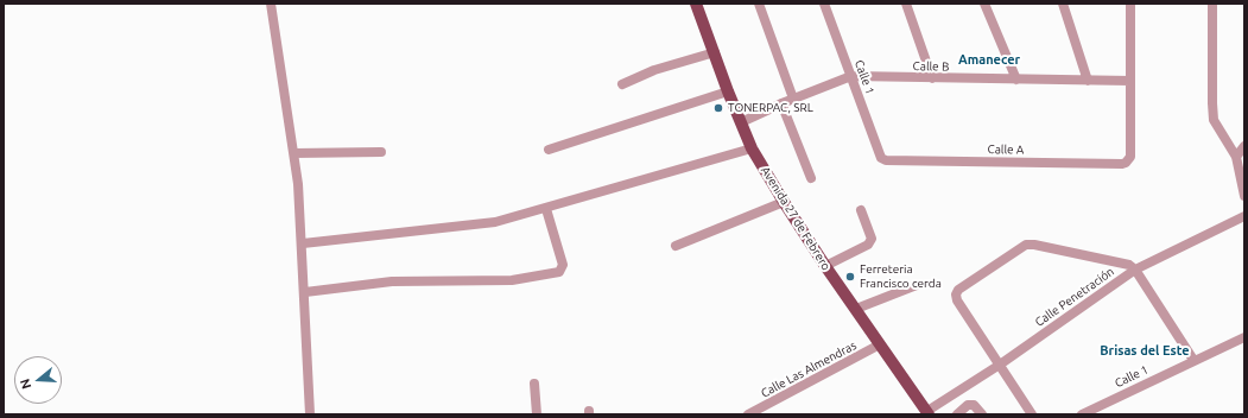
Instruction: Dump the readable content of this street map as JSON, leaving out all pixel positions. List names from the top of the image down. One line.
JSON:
{"streets":{"main road":["Avenida 27 de Febrero"],"street":["Calle B","Calle 1","Calle A","Calle Penetración","Calle Las Almendras"]},"crossings":[["Calle B","Calle 1"],["Calle B","Calle A"],["Calle B","Avenida 27 de Febrero"],["Calle 1","Calle A"],["Avenida 27 de Febrero","Calle Penetración"],["Avenida 27 de Febrero","Calle Las Almendras"]],"districts":["Amanecer","Brisas del Este"],"places":["TONERPAC, SRL","Ferreteria Francisco cerda"],"north":"left"}
